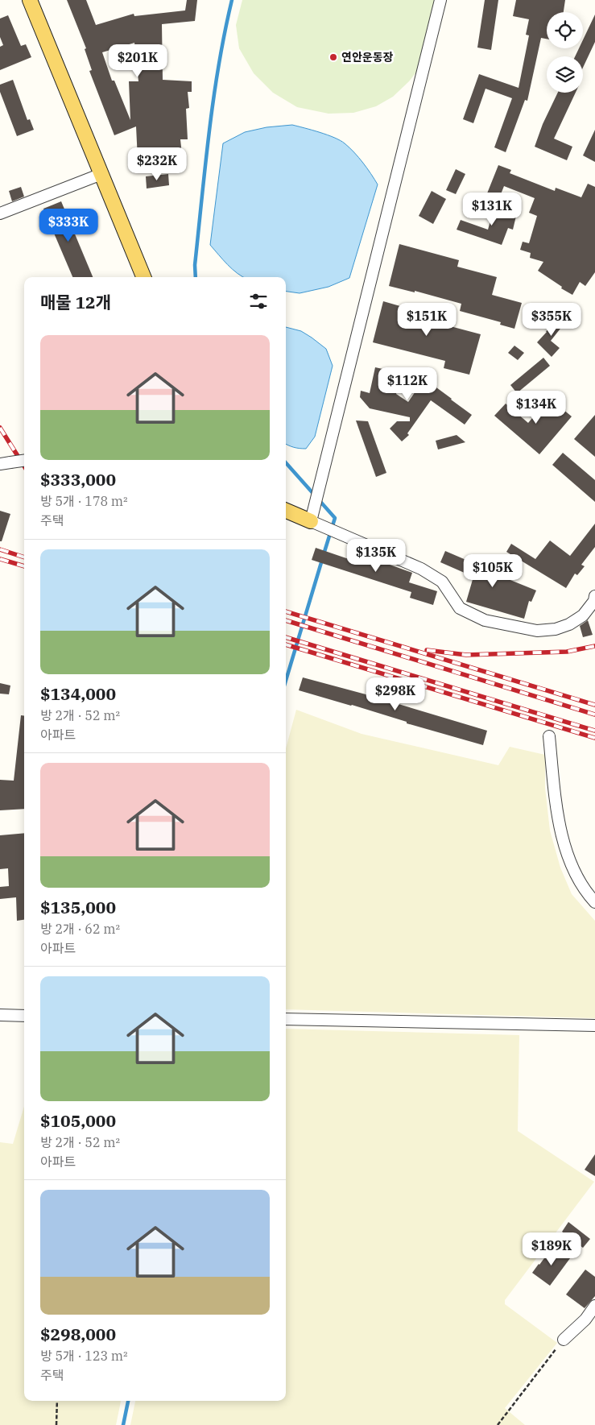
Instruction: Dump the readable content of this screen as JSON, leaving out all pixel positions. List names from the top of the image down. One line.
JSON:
{"places":["연안운동장"],"page":{"price":["$201K","$232K","$131K","$333K","$151K","$355K","$112K","$134K","$135K","$105K","$298K","$189K"],"heading":"매물 12개","list":[{"name":"$333,000","note":"방 5개 · 178 m² · 주택"},{"name":"$134,000","note":"방 2개 · 52 m² · 아파트"},{"name":"$135,000","note":"방 2개 · 62 m² · 아파트"},{"name":"$105,000","note":"방 2개 · 52 m² · 아파트"},{"name":"$298,000","note":"방 5개 · 123 m² · 주택"}]}}
